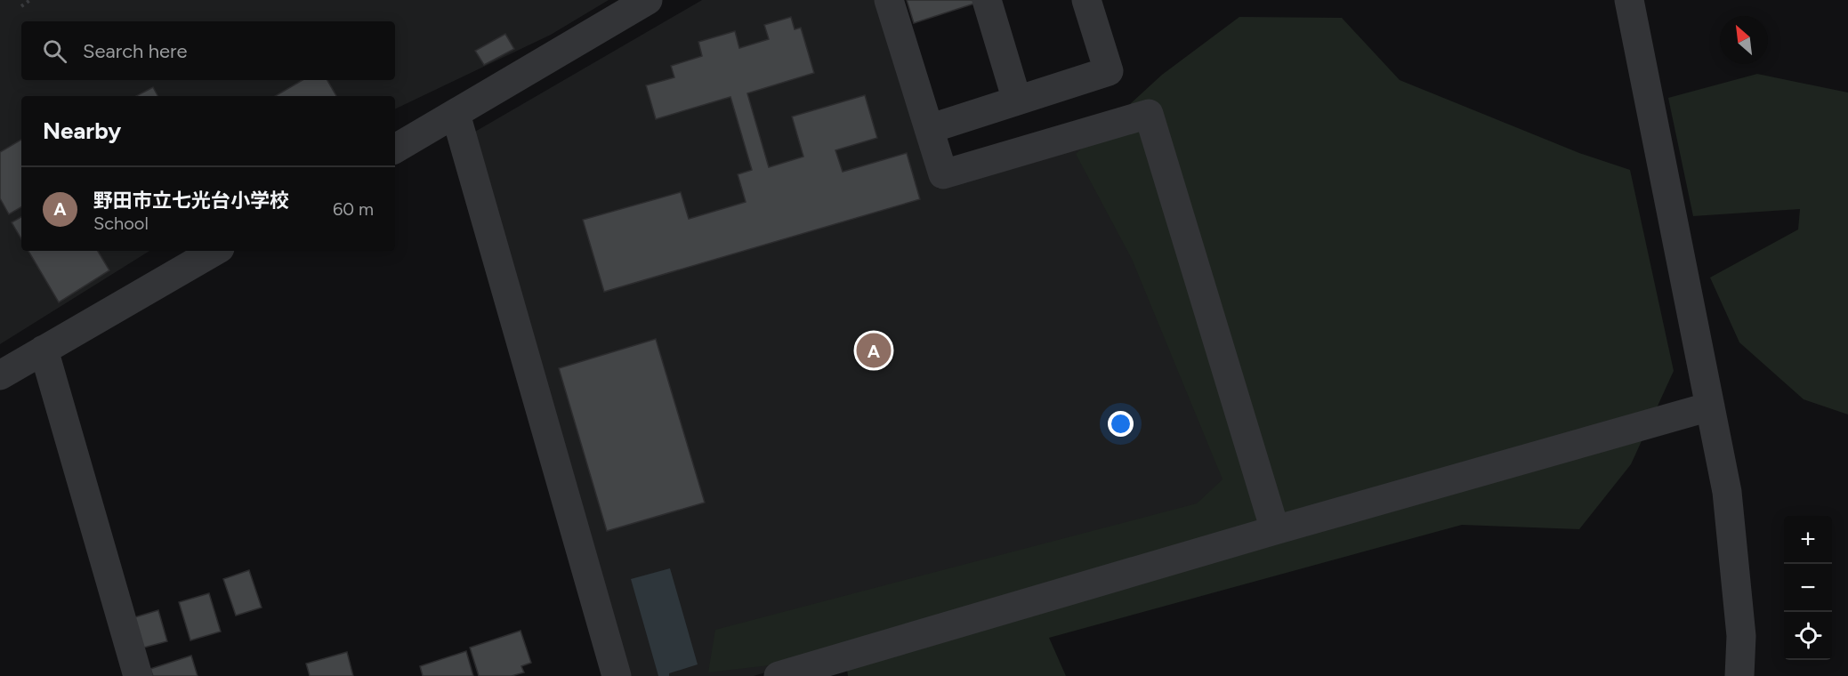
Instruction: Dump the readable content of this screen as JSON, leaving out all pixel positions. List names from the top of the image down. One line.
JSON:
{"north":"top left","page":{"search":"Search here","heading":"Nearby","list":[{"mark":"A","name":"野田市立七光台小学校","note":"School","value":"60 m"}],"pins":"A","map_buttons":["+","−"]}}
